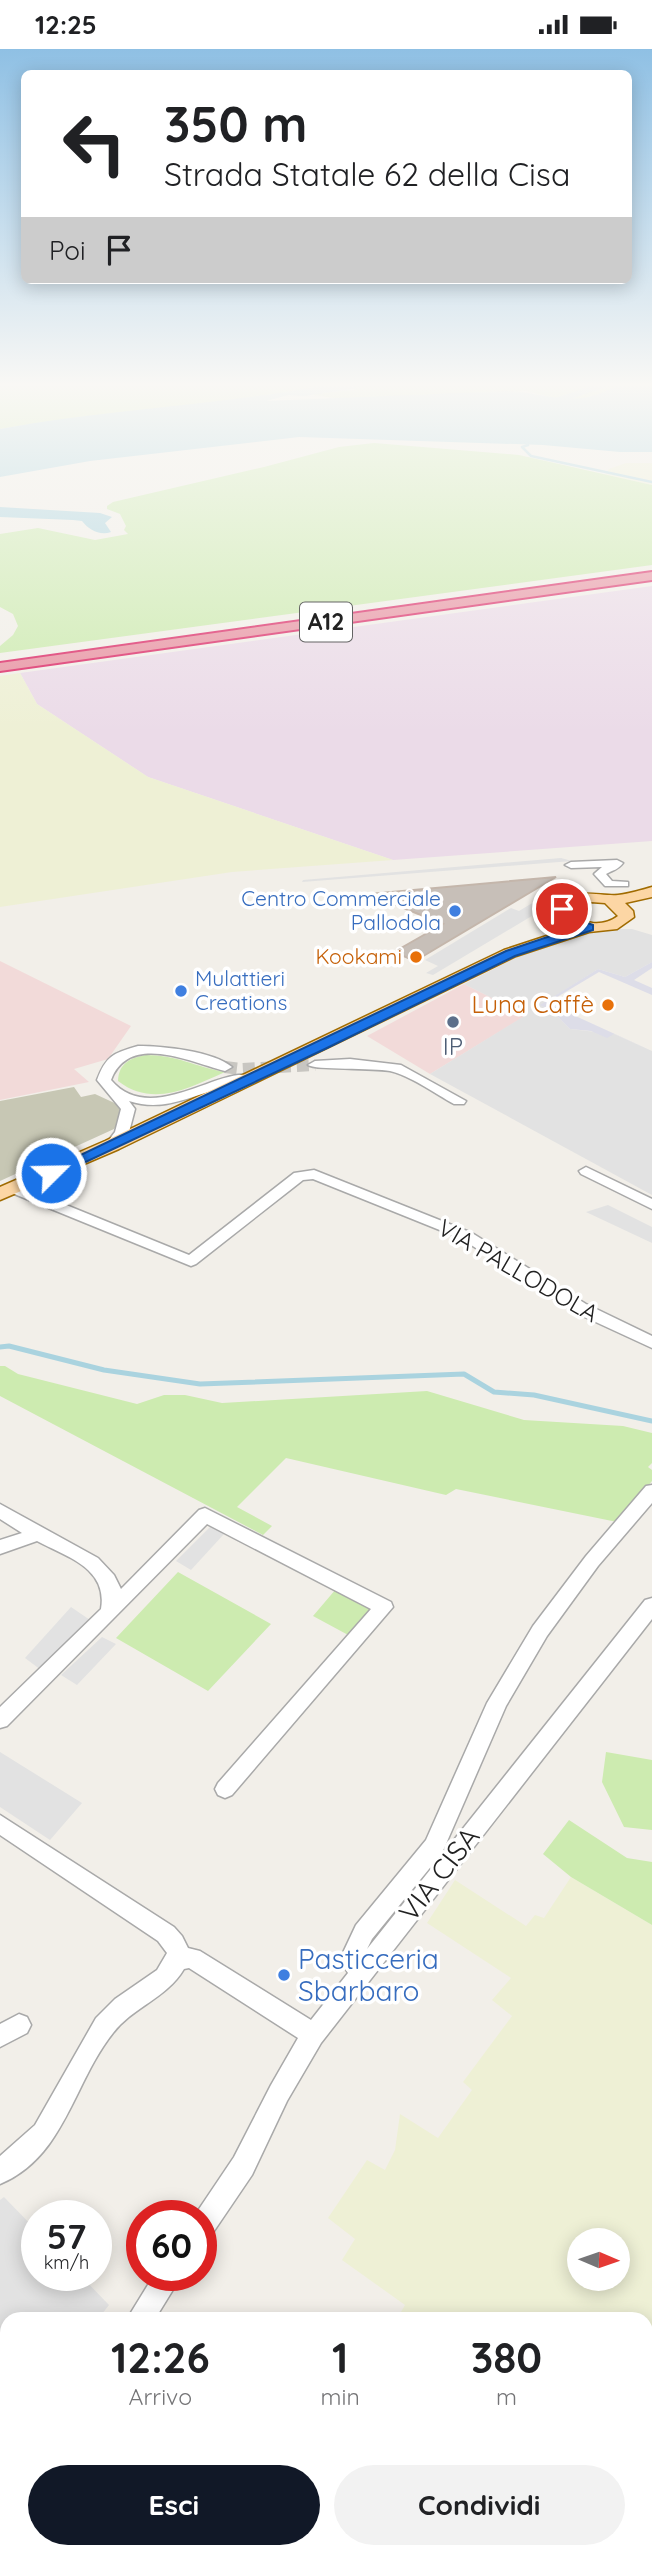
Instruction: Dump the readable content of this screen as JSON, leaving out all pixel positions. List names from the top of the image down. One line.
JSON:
{"streets":{"highway":["A12"],"street":["VIA PALLODOLA","VIA CISA"]},"places":["Centro Commerciale Pallodola","Kookami","Mulattieri Creations","Luna Caffè","IP","Pasticceria Sbarbaro"],"north":"right","page":{"status":"12:25","turn":["350 m","Strada Statale 62 della Cisa"],"then":"Poi","speed":"57 km/h","limit":"60","eta":["12:26","Arrivo","1","min","380","m"],"buttons":["Esci","Condividi"]}}
